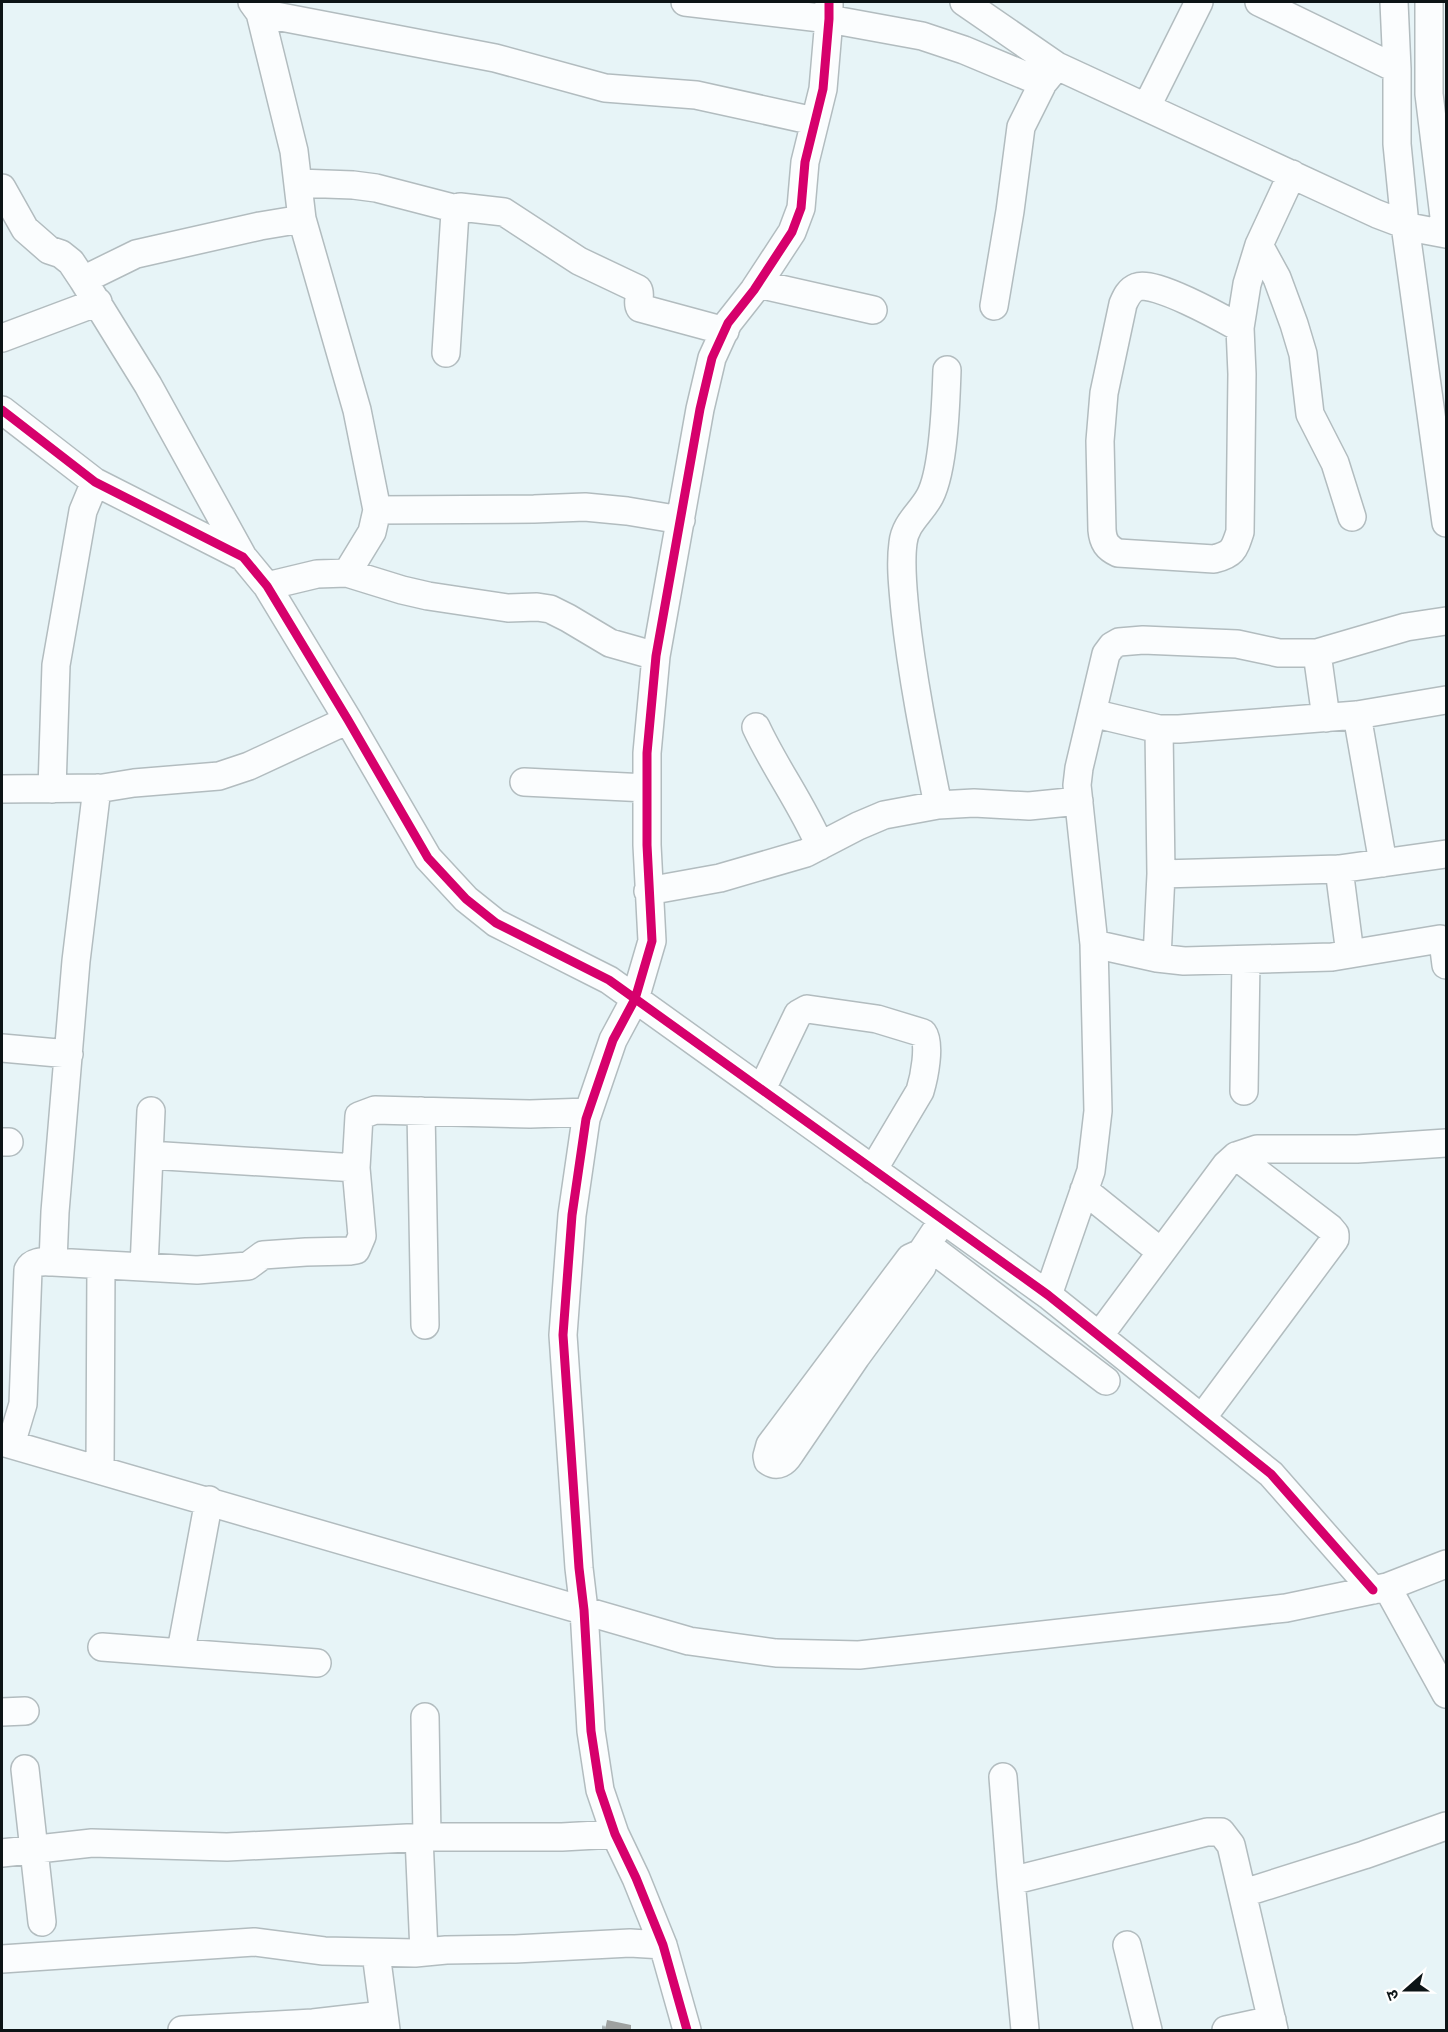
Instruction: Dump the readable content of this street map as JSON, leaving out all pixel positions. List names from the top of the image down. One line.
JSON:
{"north":"left"}
